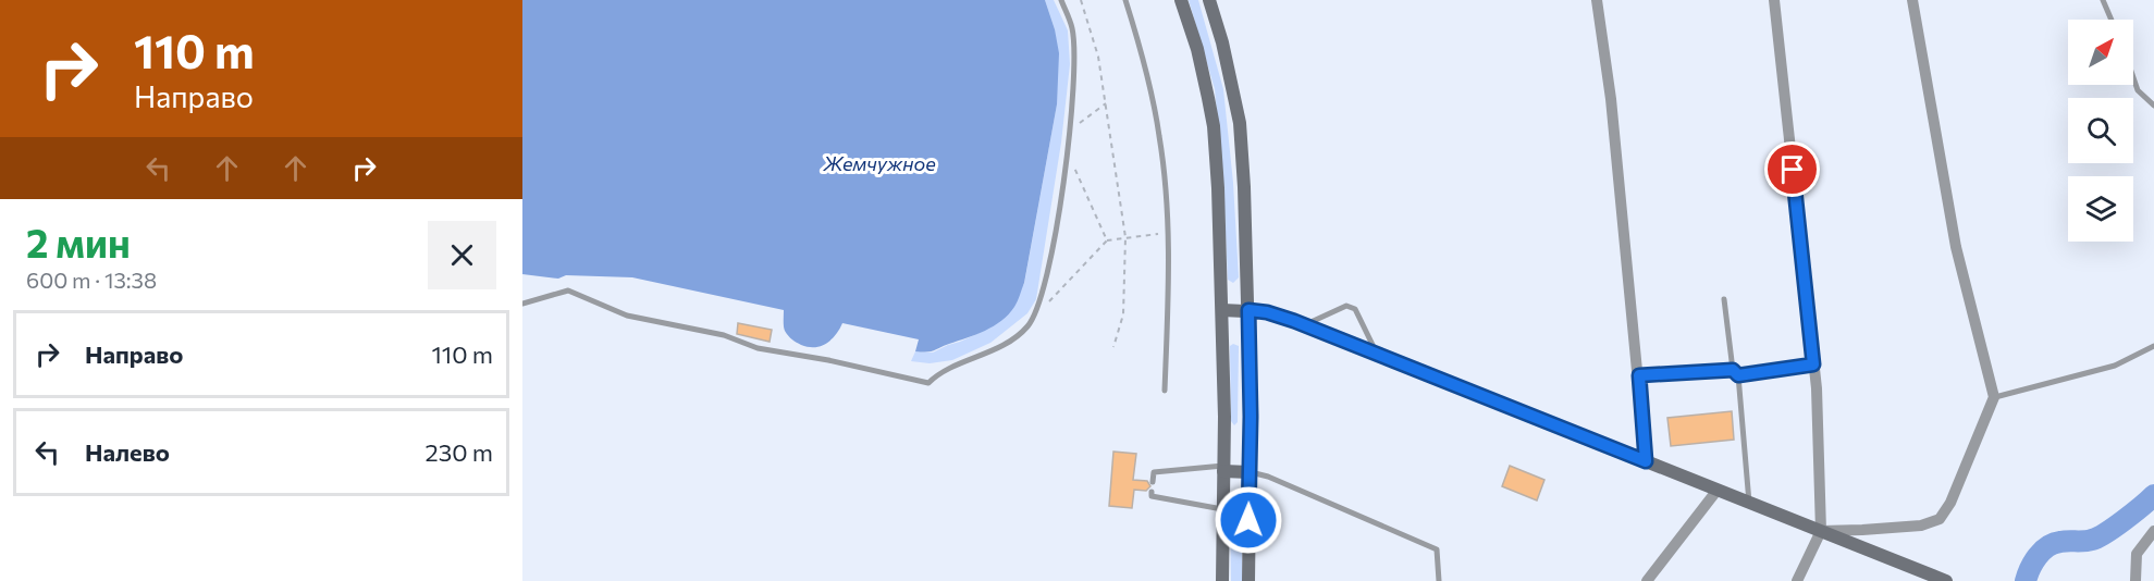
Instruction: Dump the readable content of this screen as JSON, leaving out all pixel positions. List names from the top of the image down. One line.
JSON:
{"water":["Жемчужное"],"north":"top right","page":{"turn":["110 m","Направо"],"heading":["2 мин","600 m · 13:38"],"list":[{"name":"Направо","value":"110 m"},{"name":"Налево","value":"230 m"}]}}
